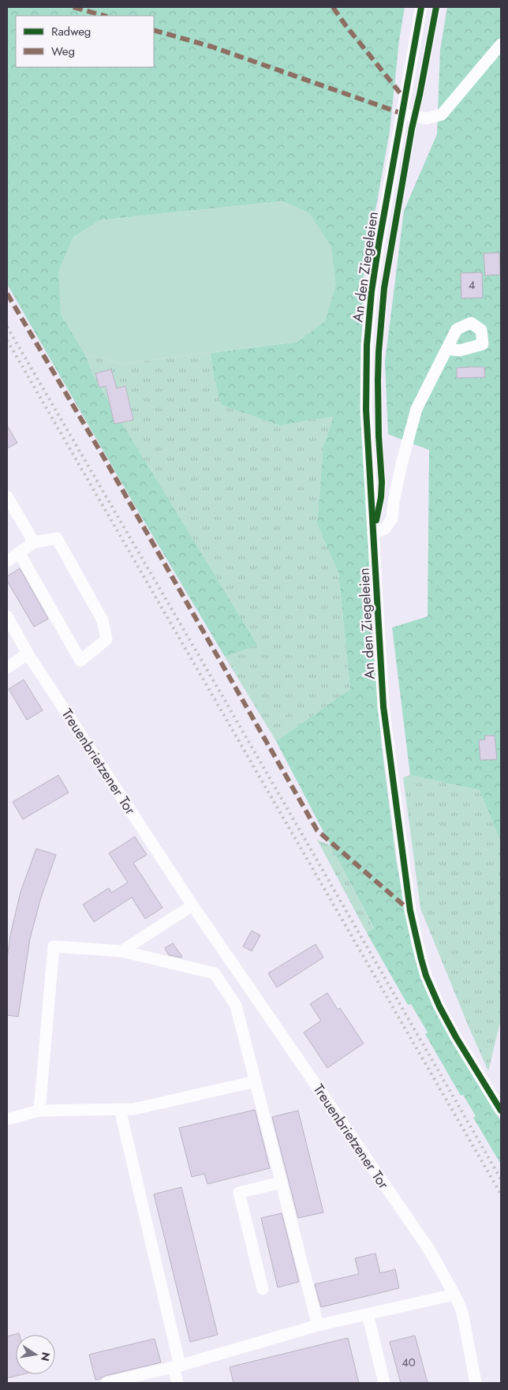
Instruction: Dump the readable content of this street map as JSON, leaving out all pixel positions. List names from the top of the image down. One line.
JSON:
{"streets":{"street":["An den Ziegeleien","Treuenbrietzener Tor"]},"house_numbers":["4","40"],"legend":["Radweg","Weg"],"north":"right"}
